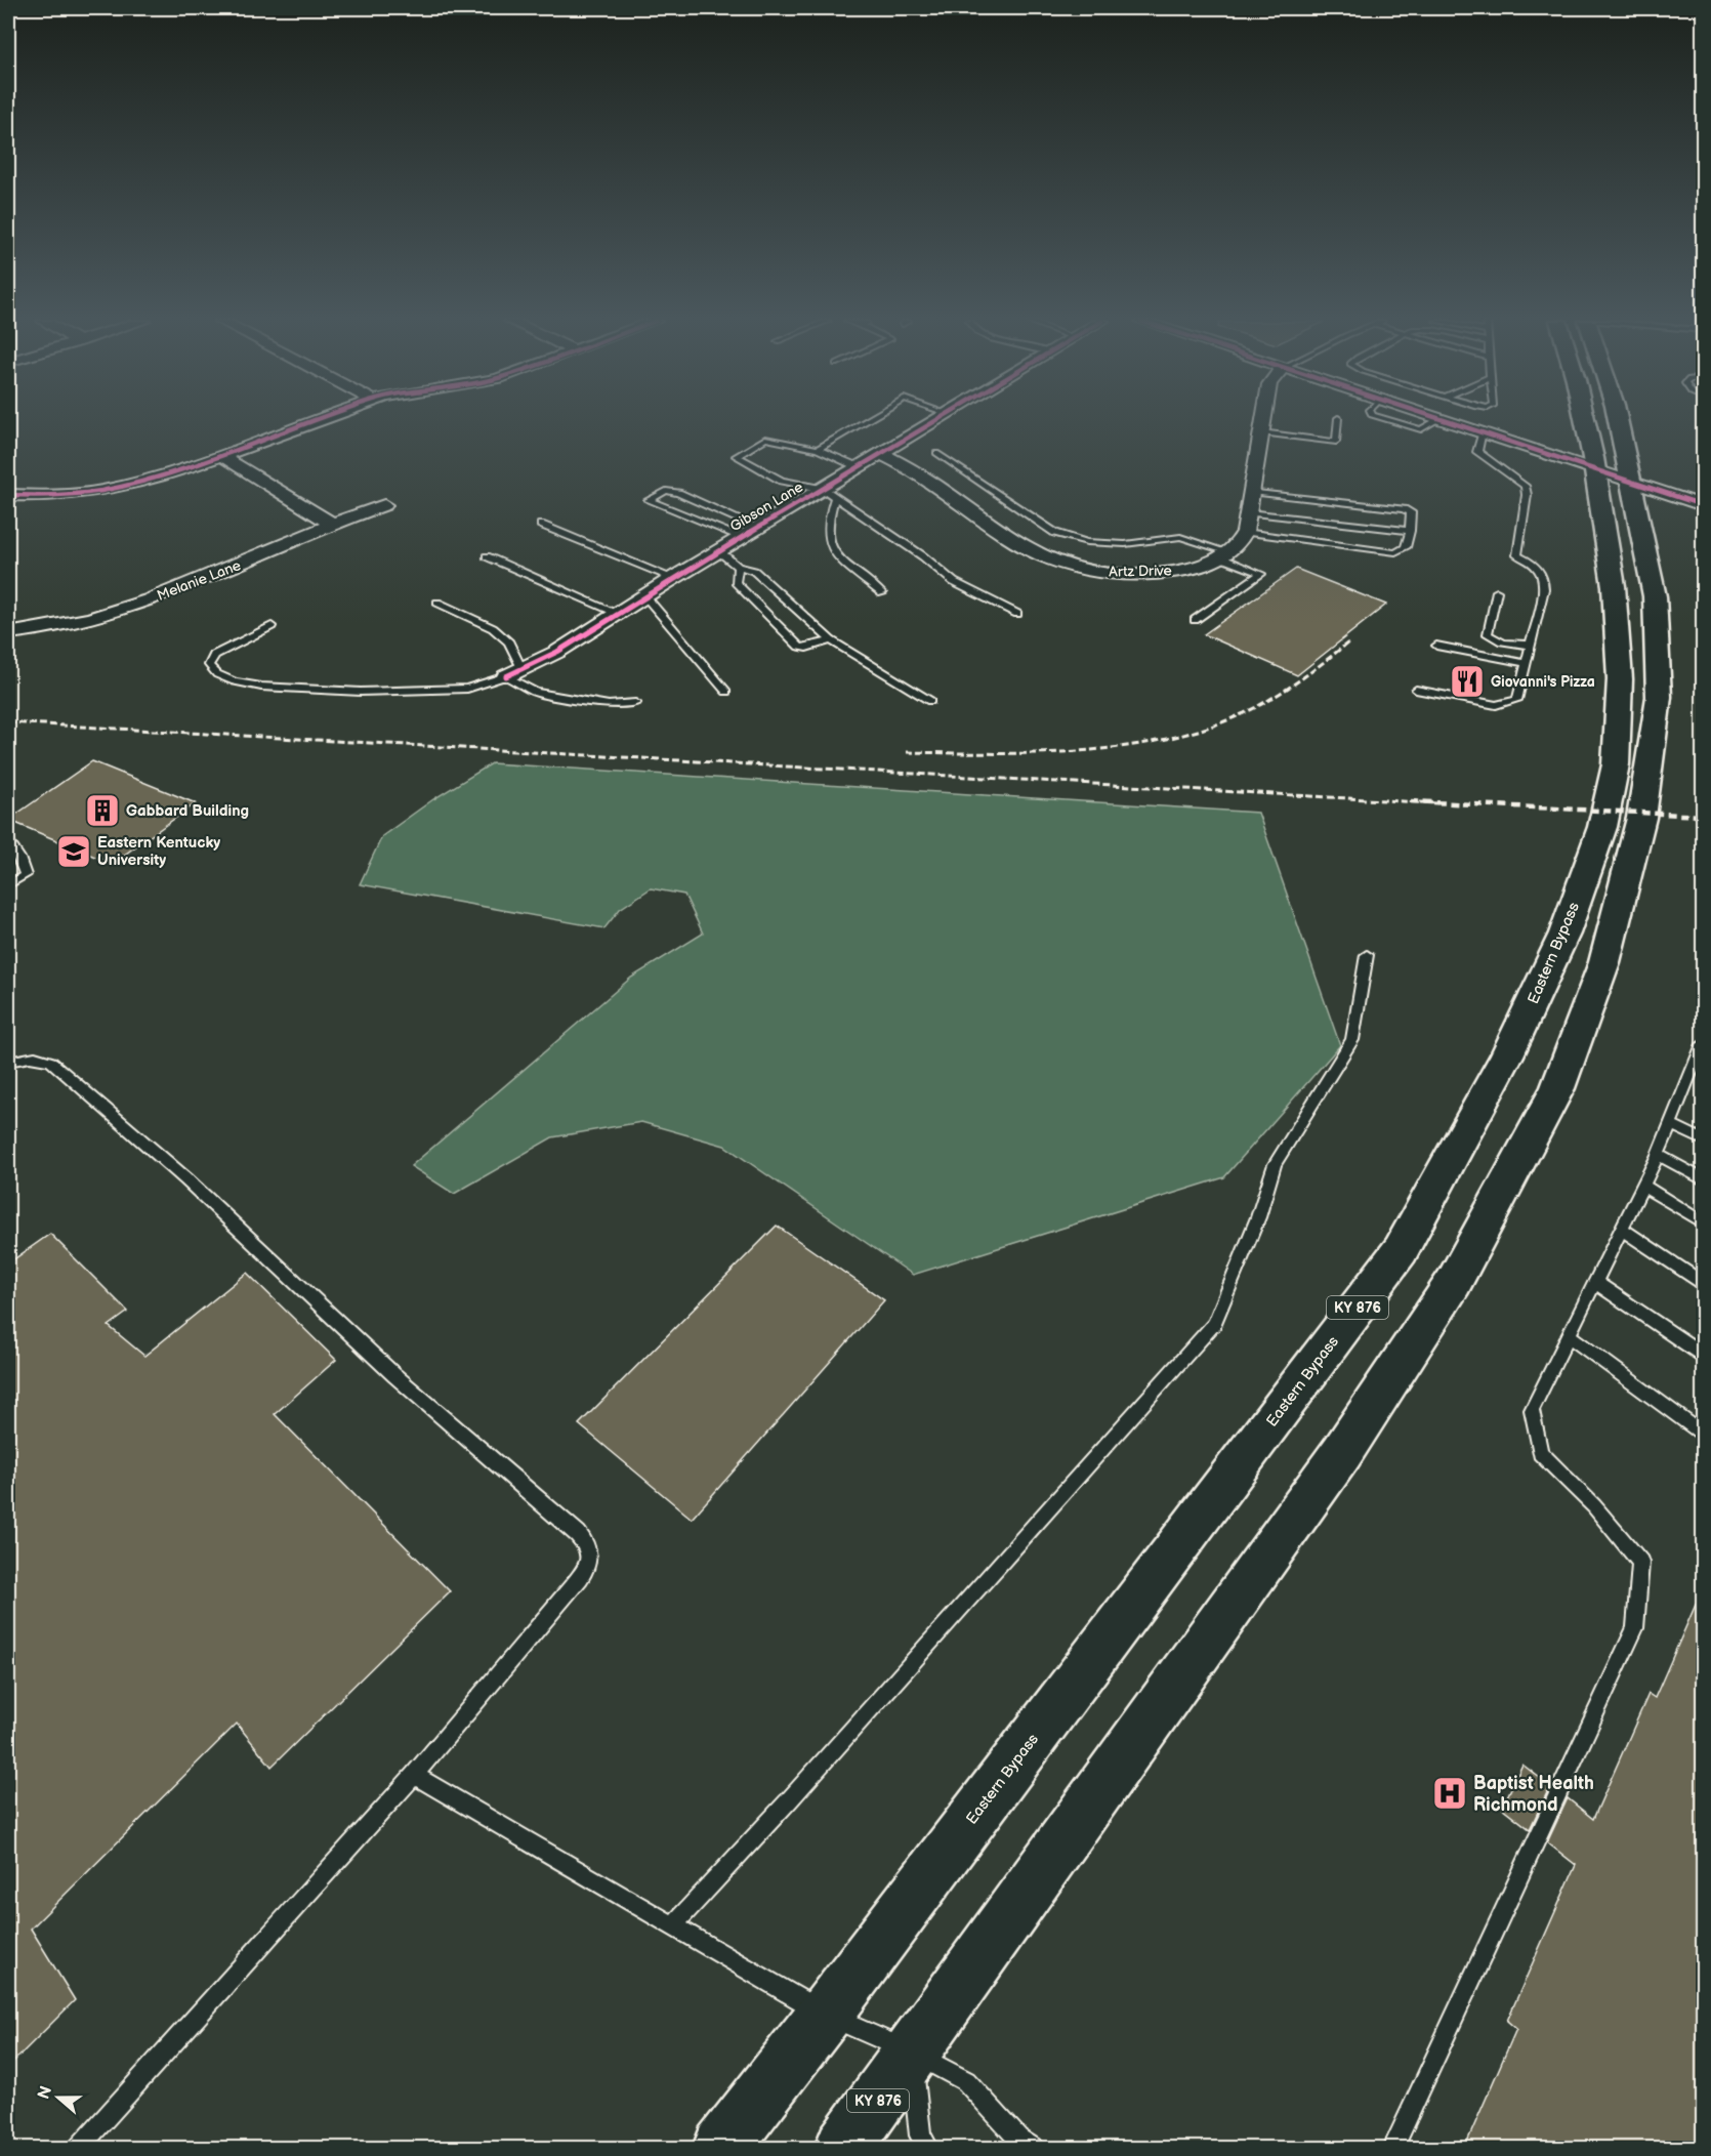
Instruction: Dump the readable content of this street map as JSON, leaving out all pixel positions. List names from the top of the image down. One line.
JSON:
{"streets":{"main road":["Eastern Bypass","KY 876"],"street":["Gibson Lane","Artz Drive","Melanie Lane"]},"crossings":[["Gibson Lane","Artz Drive"]],"places":{"restaurant":["Giovanni's Pizza"],"building":["Gabbard Building"],"school or university":["Eastern Kentucky University"],"hospital":["Baptist Health Richmond"]},"north":"left"}
